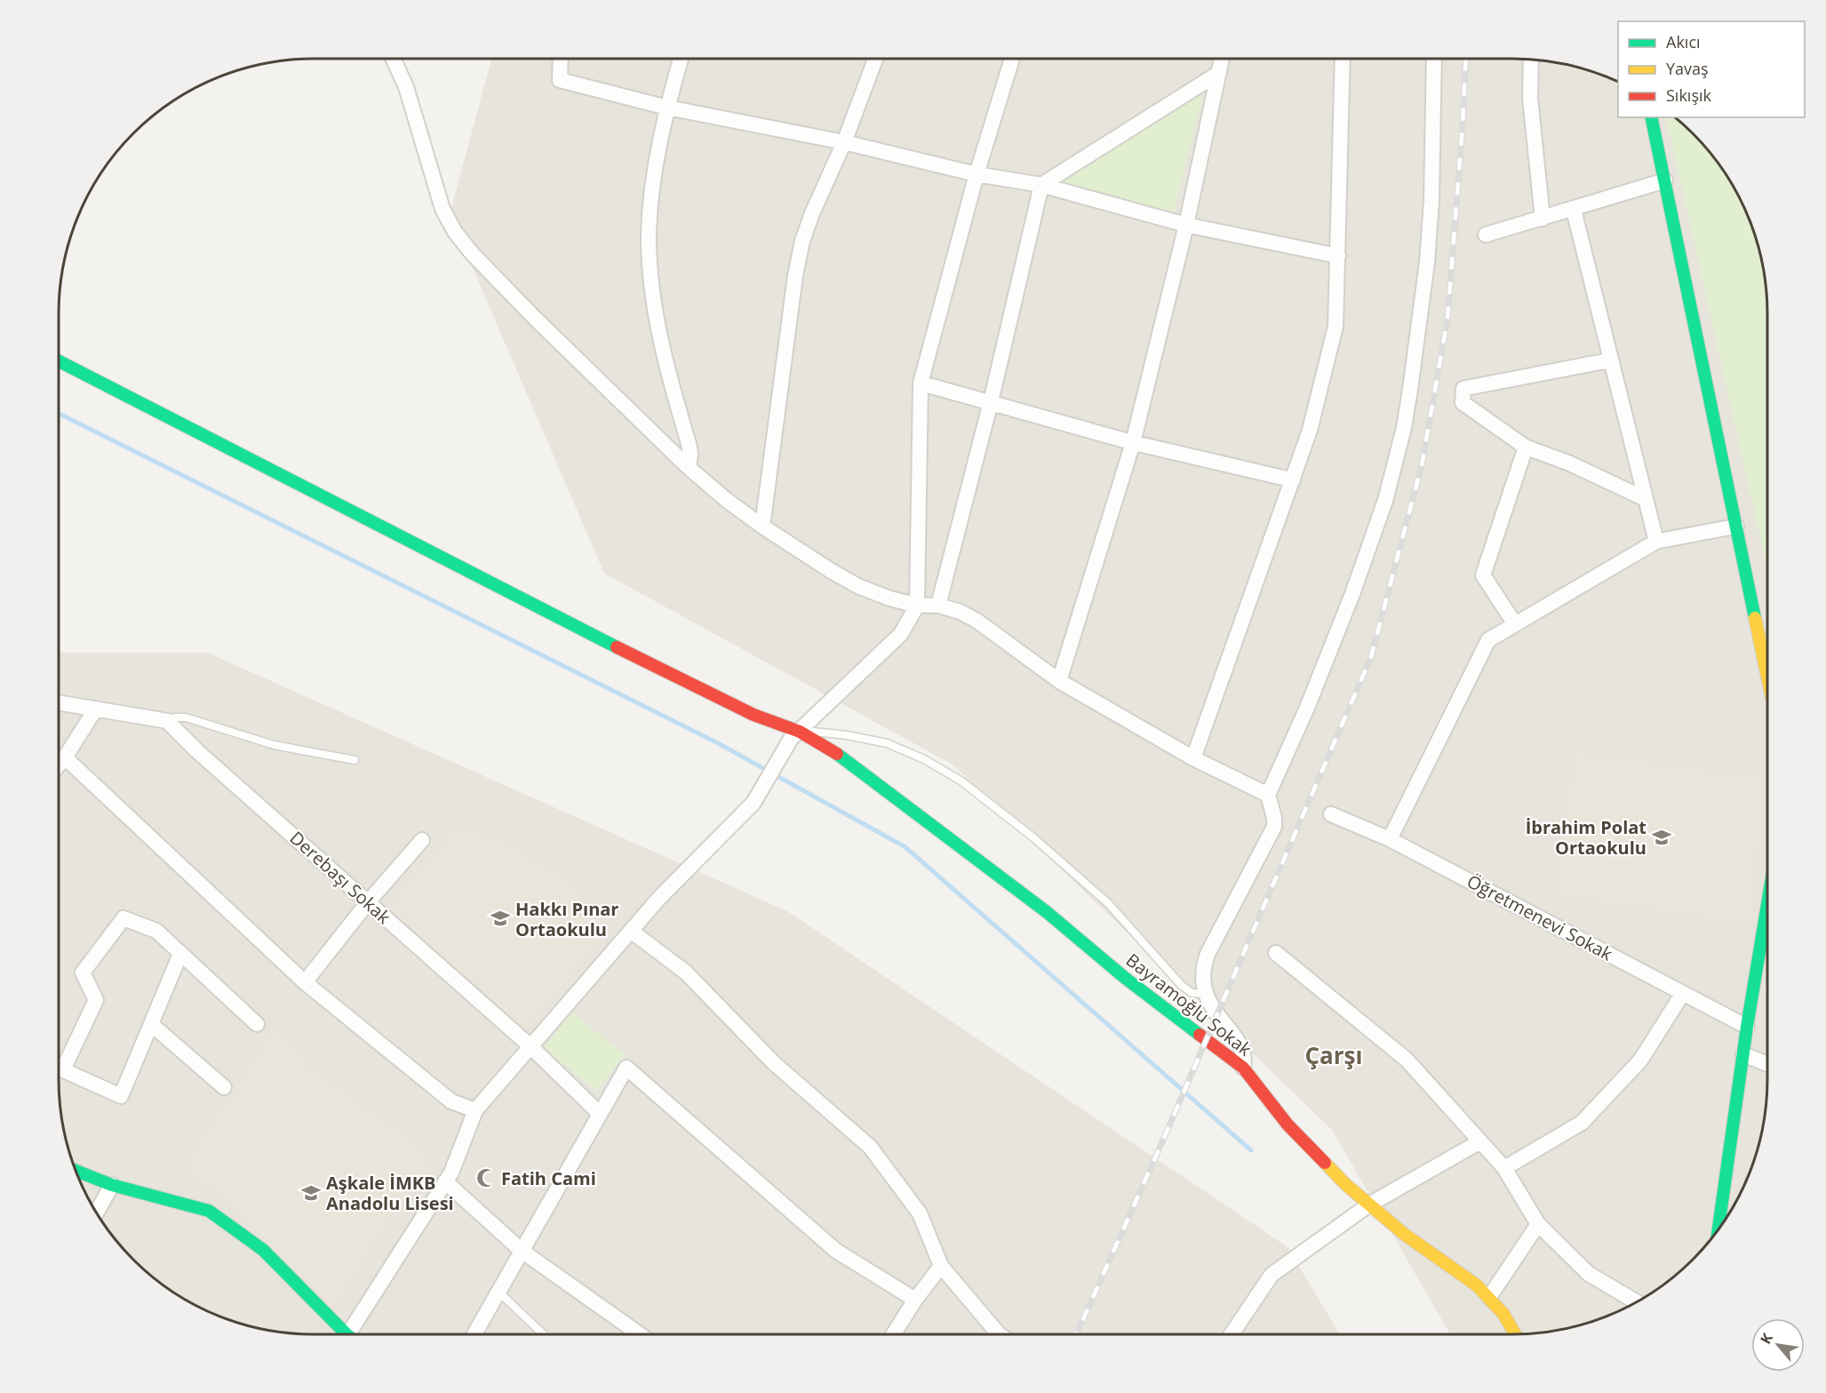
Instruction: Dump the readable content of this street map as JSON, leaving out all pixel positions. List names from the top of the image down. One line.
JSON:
{"streets":{"street":["Derebaşı Sokak","Öğretmenevi Sokak","Bayramoğlu Sokak"]},"districts":["Çarşı"],"places":{"school or university":["İbrahim Polat Ortaokulu","Hakkı Pınar Ortaokulu","Aşkale İMKB Anadolu Lisesi"],"mosque":["Fatih Cami"]},"legend":["Akıcı","Yavaş","Sıkışık"],"north":"top left"}
